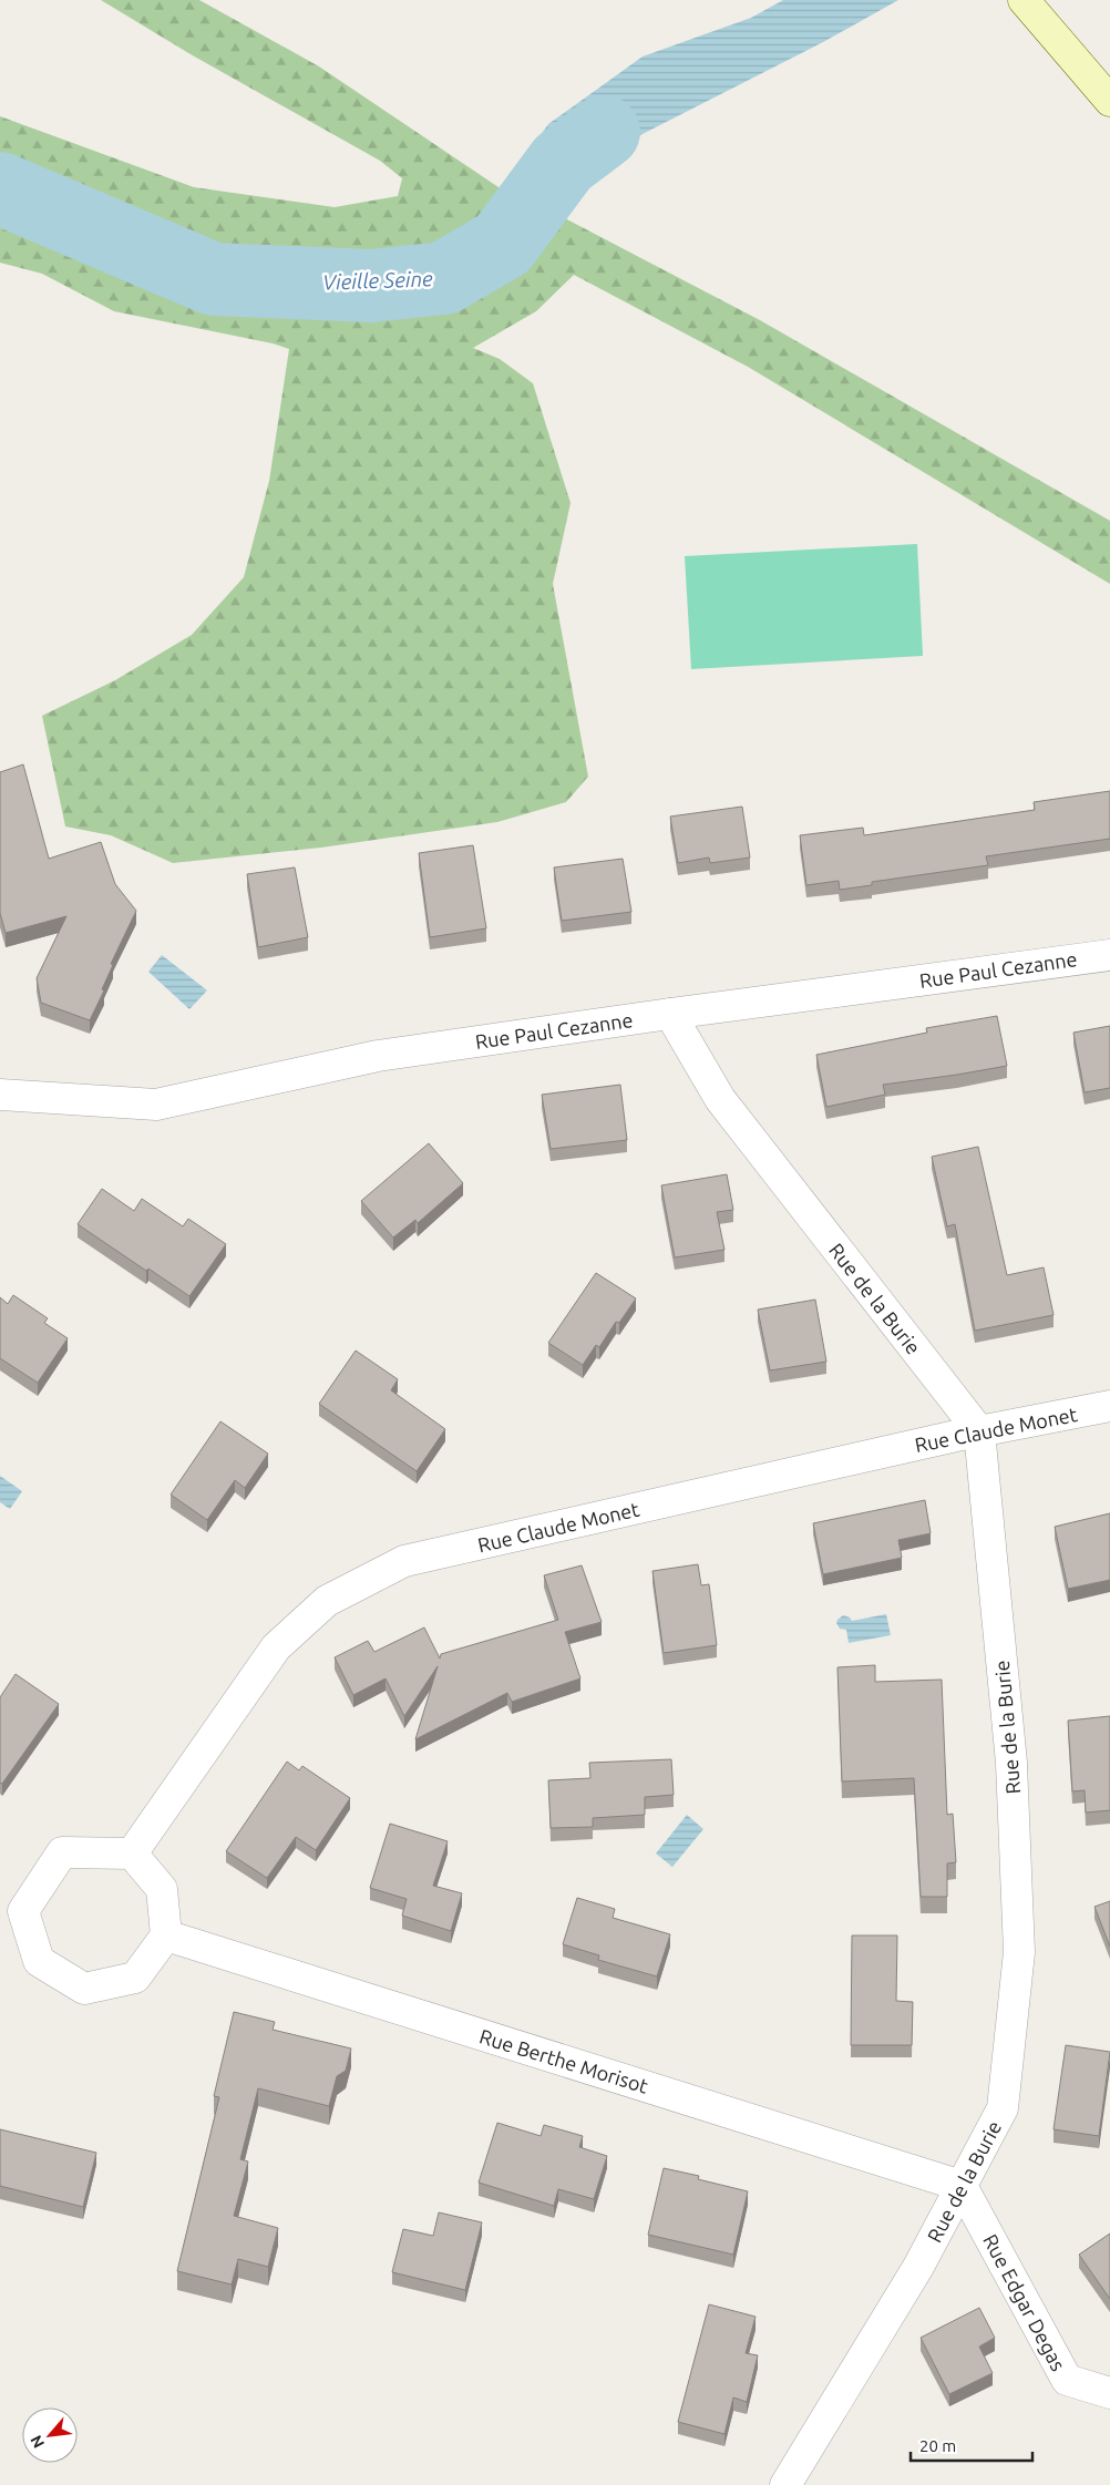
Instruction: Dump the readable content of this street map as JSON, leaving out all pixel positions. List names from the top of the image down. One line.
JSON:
{"streets":{"street":["Rue Paul Cezanne","Rue de la Burie","Rue Claude Monet","Rue Berthe Morisot","Rue Edgar Degas"]},"crossings":[["Rue Paul Cezanne","Rue de la Burie"],["Rue de la Burie","Rue Claude Monet"],["Rue de la Burie","Rue Berthe Morisot"],["Rue de la Burie","Rue Edgar Degas"],["Rue Claude Monet","Rue Berthe Morisot"],["Rue Berthe Morisot","Rue Edgar Degas"]],"water":["Vieille Seine"],"scale_bar":"20 m","north":"bottom left"}
